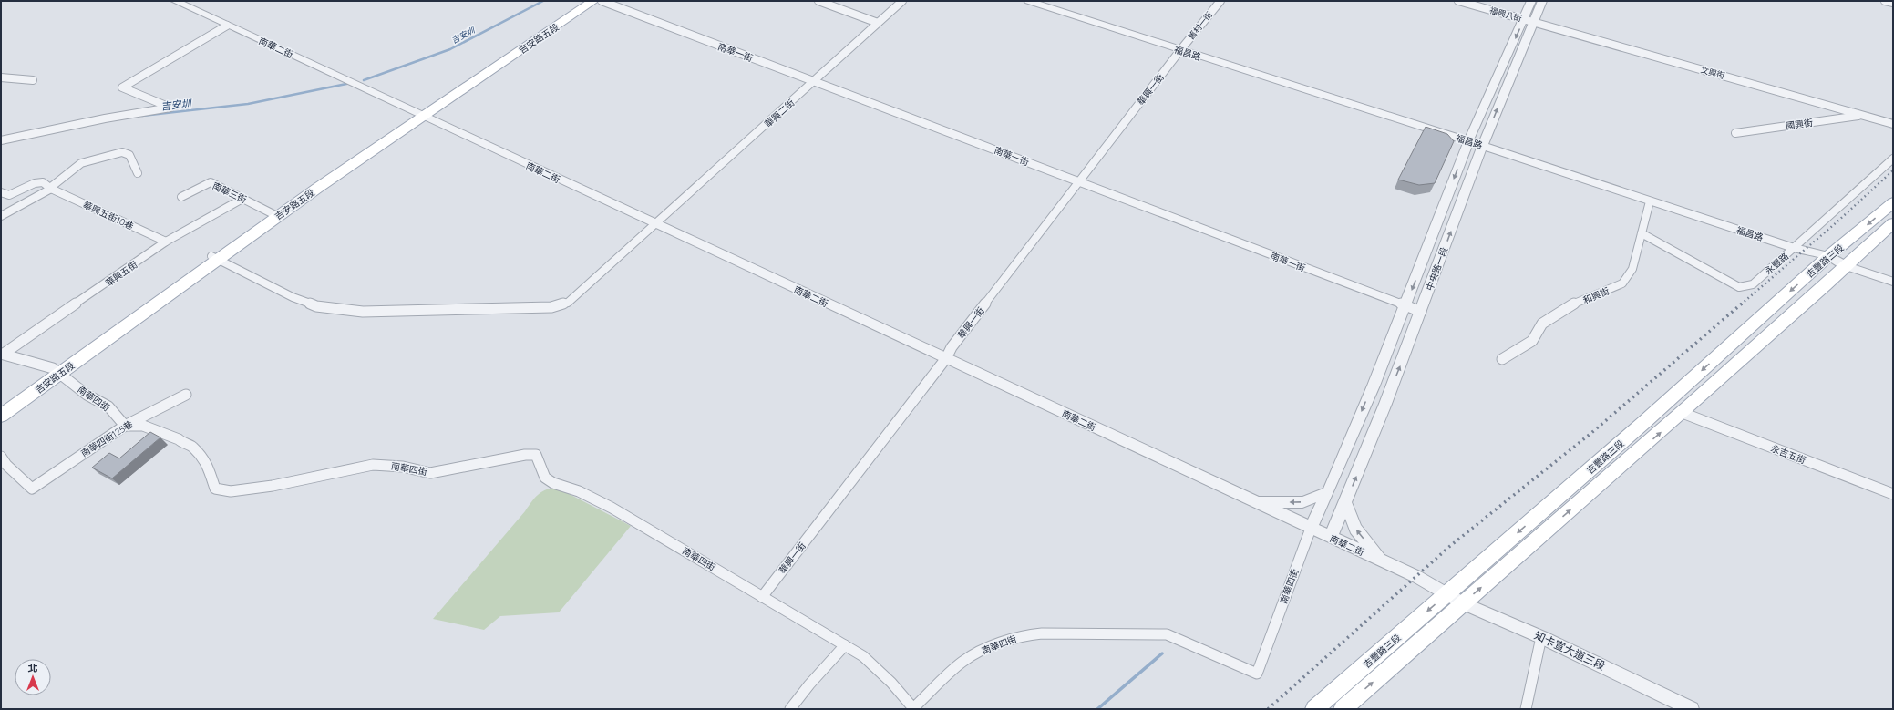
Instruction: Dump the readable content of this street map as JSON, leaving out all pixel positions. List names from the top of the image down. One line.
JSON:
{"streets":{"main road":["吉安路五段","吉豐路三段"],"street":["福興八街","舊村一街","南華二街","南華一街","福昌路","文興街","華興一街","華興二街","國興街","南華三街","華興五街10巷","永豐路","中央路一段","華興五街","和興街","南華四街","南華四街125巷","永吉五街","知卡宣大道三段"]},"crossings":[["福興八街","文興街"],["福興八街","中央路一段"],["舊村一街","福昌路"],["舊村一街","華興一街"],["吉安路五段","南華二街"],["吉安路五段","華興二街"],["吉安路五段","南華三街"],["吉安路五段","南華四街"],["南華二街","華興一街"],["南華二街","華興二街"],["南華二街","吉豐路三段"],["南華二街","中央路一段"],["南華二街","南華四街"],["南華二街","知卡宣大道三段"],["南華一街","華興一街"],["南華一街","華興二街"],["南華一街","中央路一段"],["福昌路","華興一街"],["福昌路","吉豐路三段"],["福昌路","永豐路"],["福昌路","中央路一段"],["福昌路","和興街"],["文興街","國興街"],["文興街","中央路一段"],["華興一街","南華四街"],["南華三街","華興五街"],["華興五街10巷","華興五街"],["吉豐路三段","永吉五街"],["吉豐路三段","知卡宣大道三段"],["永豐路","和興街"],["中央路一段","南華四街"],["華興五街","南華四街"],["南華四街","南華四街125巷"]],"water":["吉安圳"],"north":"top"}
